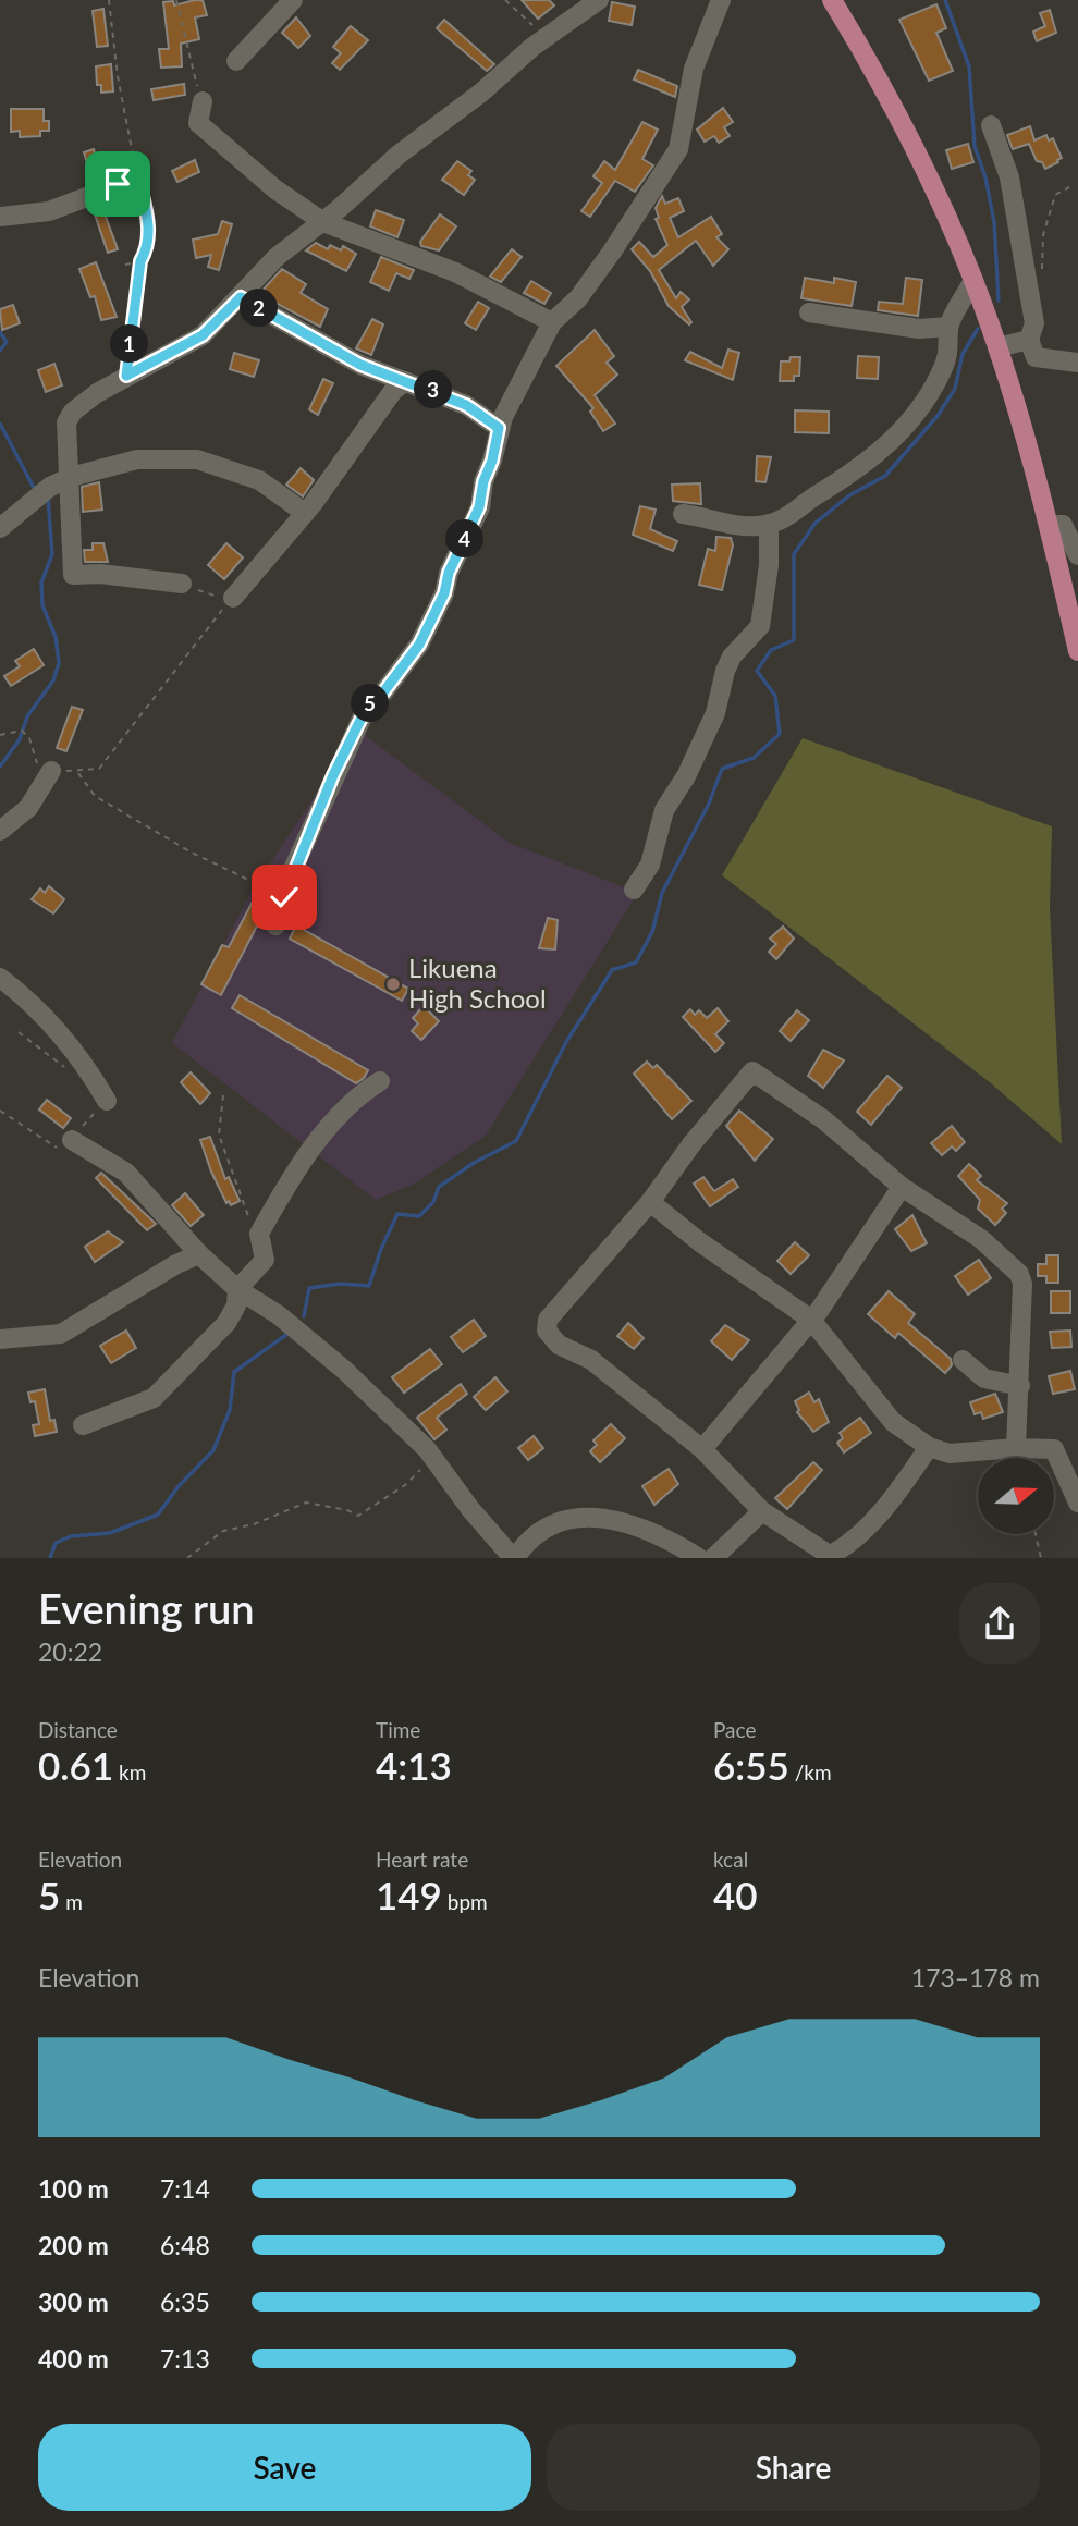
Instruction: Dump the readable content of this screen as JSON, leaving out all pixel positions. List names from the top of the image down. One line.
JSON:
{"places":["Likuena High School"],"north":"right","page":{"pins":["2","1","3","4","5"],"heading":["Evening run","20:22"],"stats":[["Distance","0.61 km"],["Time","4:13"],["Pace","6:55 /km"],["Elevation","5 m"],["Heart rate","149 bpm"],["kcal","40"]],"chart":["Elevation","173–178 m"],"list":[{"name":"100 m","note":"7:14"},{"name":"200 m","note":"6:48"},{"name":"300 m","note":"6:35"},{"name":"400 m","note":"7:13"}],"buttons":["Save","Share"]}}
